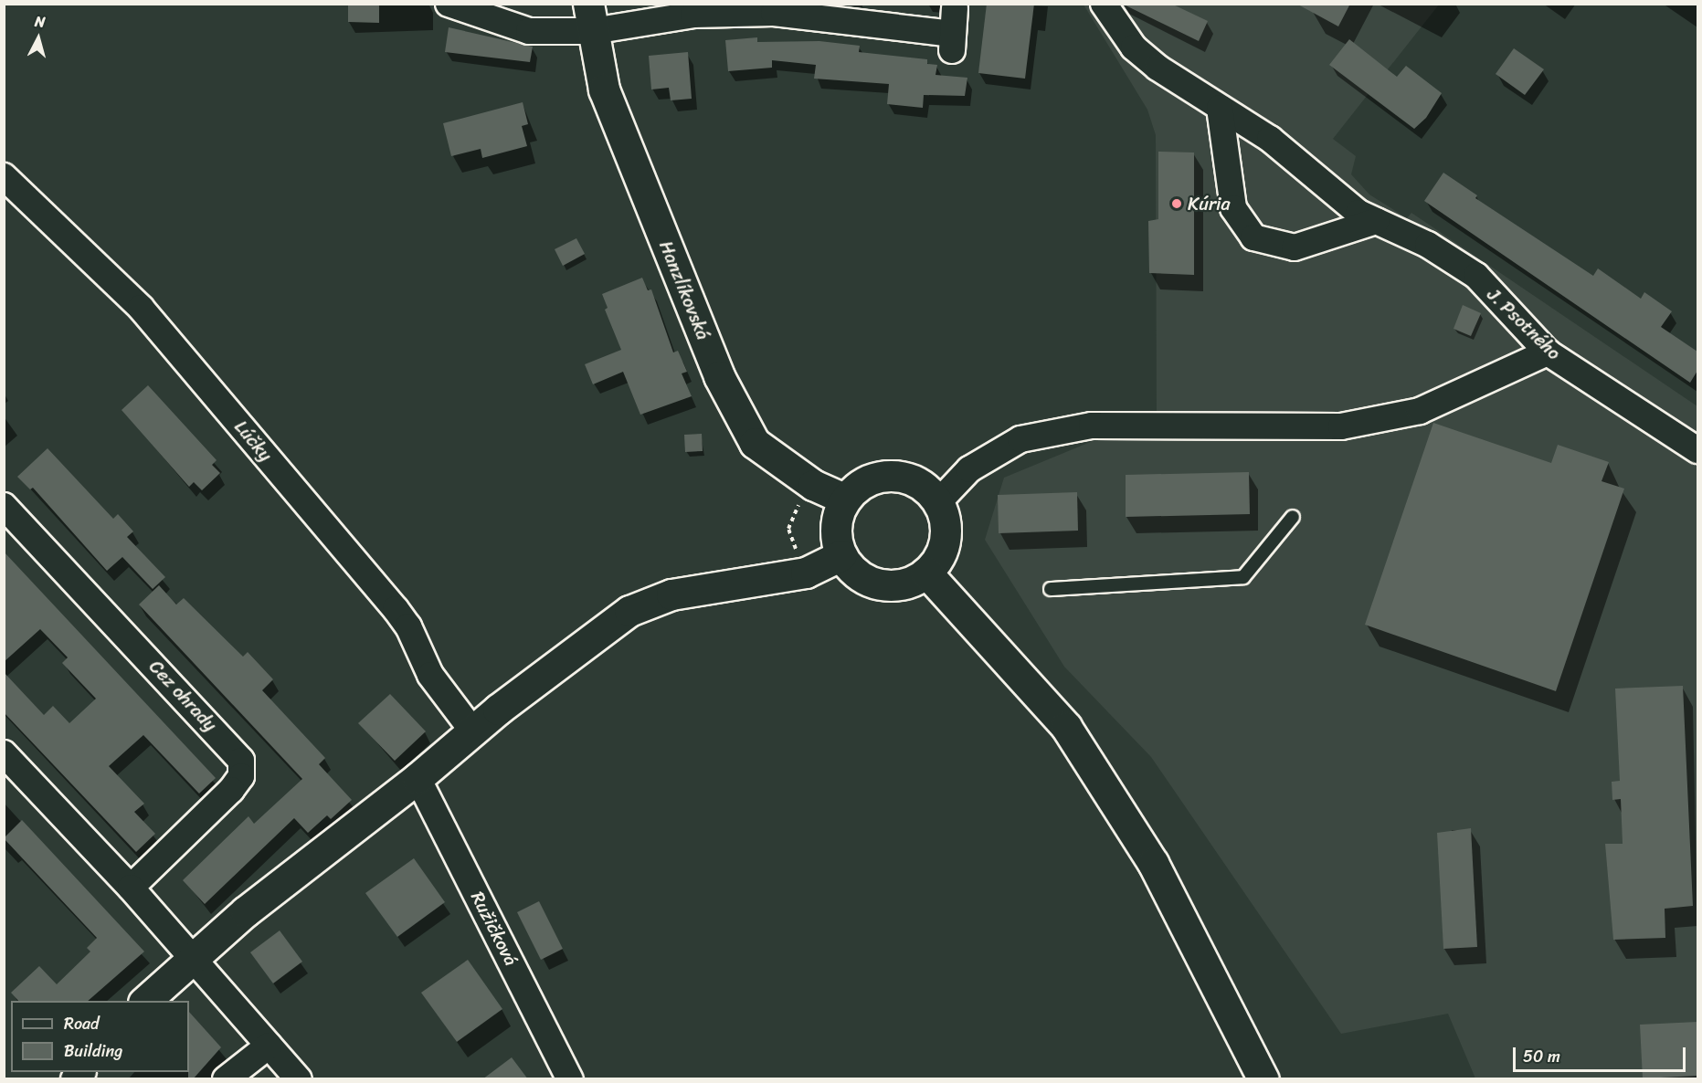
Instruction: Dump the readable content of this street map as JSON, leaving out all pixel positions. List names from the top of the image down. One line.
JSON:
{"streets":{"street":["Hanzlíkovská","J. Psotného","Lúčky","Cez ohrady","Ružičková"]},"places":["Kúria"],"legend":["Road","Building"],"scale_bar":"50 m","north":"top"}
